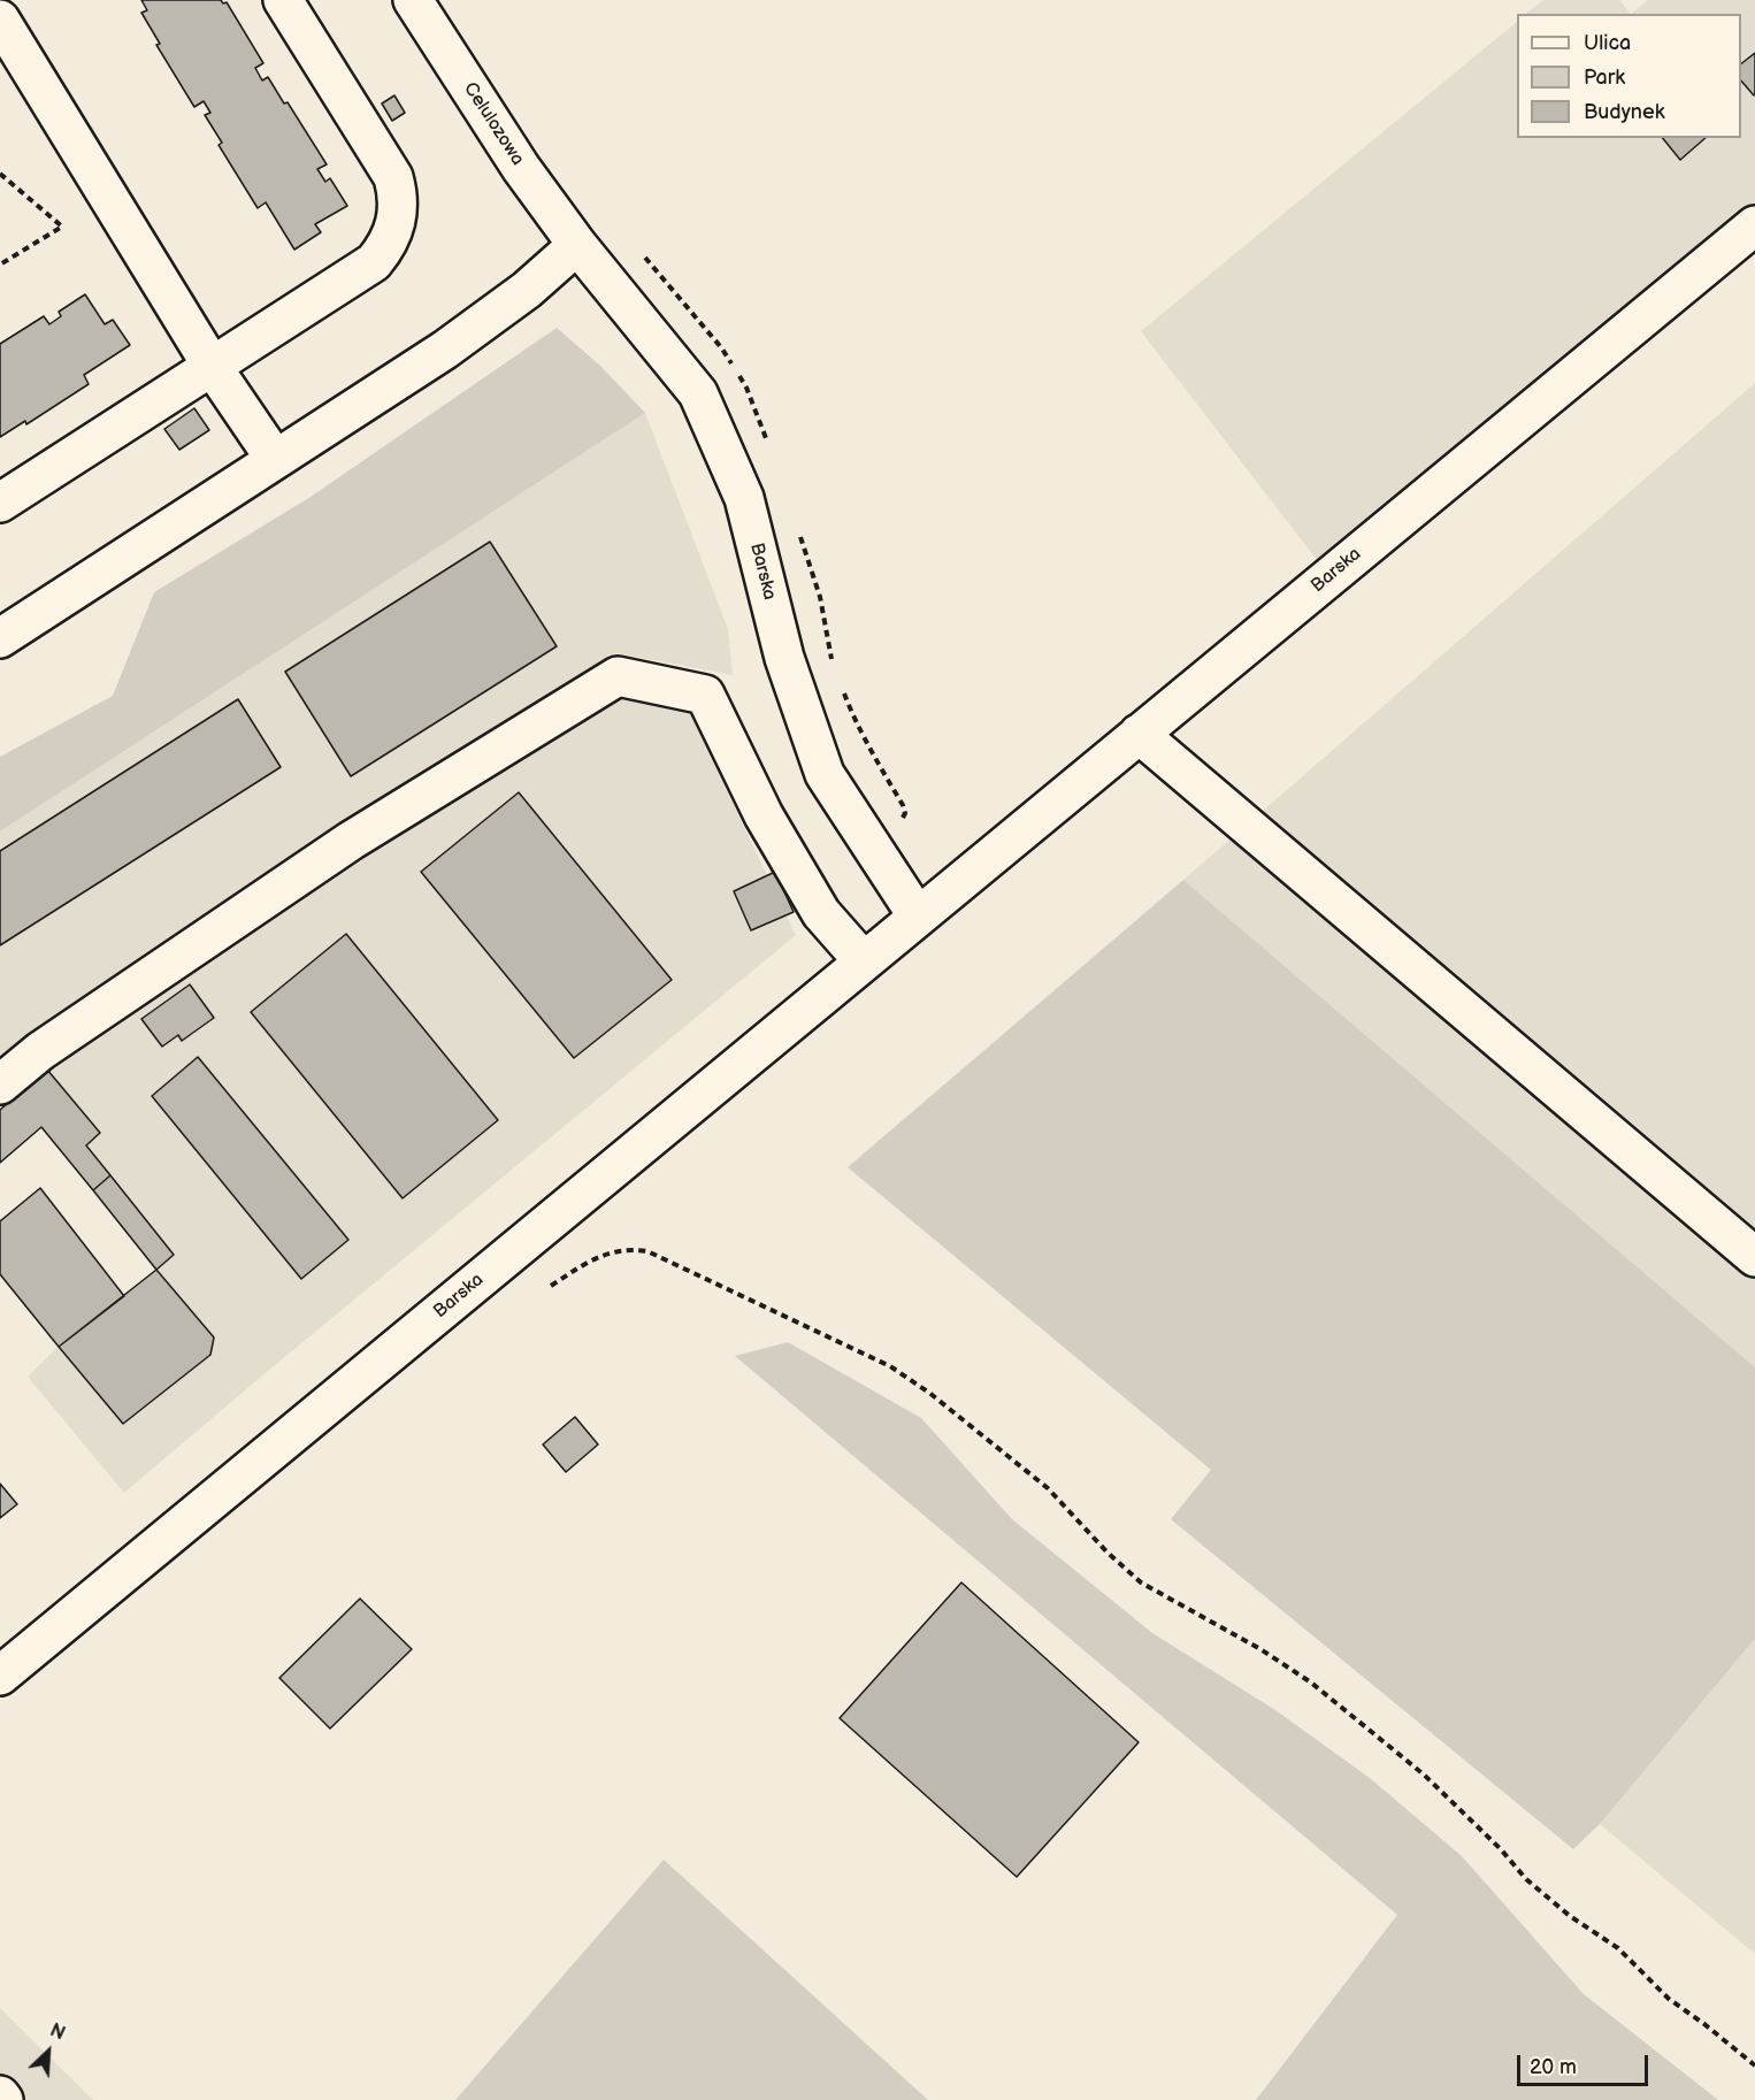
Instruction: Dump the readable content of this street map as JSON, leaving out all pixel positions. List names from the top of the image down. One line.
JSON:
{"streets":{"street":["Celulozowa","Barska"]},"crossings":[["Celulozowa","Barska"]],"legend":["Ulica","Park","Budynek"],"scale_bar":"20 m","north":"top right"}
